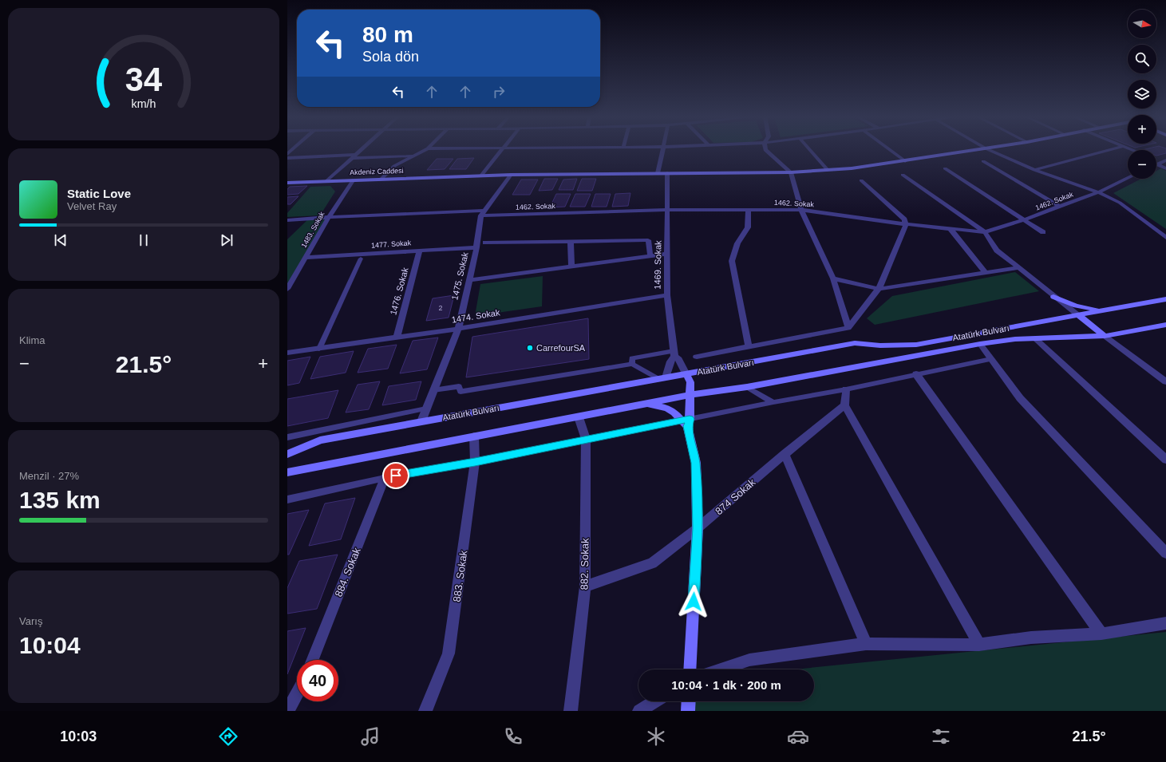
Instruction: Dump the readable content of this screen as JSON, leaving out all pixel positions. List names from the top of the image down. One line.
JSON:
{"streets":{"main road":["Akdeniz Caddesi","Atatürk Bulvarı"],"street":["1462. Sokak","1483. Sokak","1477. Sokak","1469. Sokak","1475. Sokak","1476. Sokak","1474. Sokak","874 Sokak","882. Sokak","884. Sokak","883. Sokak"]},"crossings":[["Akdeniz Caddesi","1483. Sokak"],["Akdeniz Caddesi","1469. Sokak"],["Akdeniz Caddesi","1475. Sokak"],["1462. Sokak","1483. Sokak"],["1462. Sokak","1469. Sokak"],["1462. Sokak","1475. Sokak"],["1483. Sokak","1477. Sokak"],["1477. Sokak","1475. Sokak"],["1477. Sokak","1476. Sokak"],["1469. Sokak","1474. Sokak"],["1469. Sokak","Atatürk Bulvarı"],["1475. Sokak","1474. Sokak"],["1475. Sokak","Atatürk Bulvarı"],["1476. Sokak","1474. Sokak"],["Atatürk Bulvarı","882. Sokak"],["Atatürk Bulvarı","883. Sokak"],["874 Sokak","882. Sokak"]],"places":["CarrefourSA"],"house_numbers":["2"],"north":"right","page":{"map_buttons":["+","−"],"turn":["80 m","Sola dön"],"song":["Static Love","Velvet Ray"],"tile":["Klima",["Menzil · 27%","135 km"],["Varış","10:04"]],"heat":["−","21.5°","+"],"limit":"40","trip":"10:04 · 1 dk · 200 m","tabs":["10:03","21.5°"],"gauge":["34","km/h"]}}
